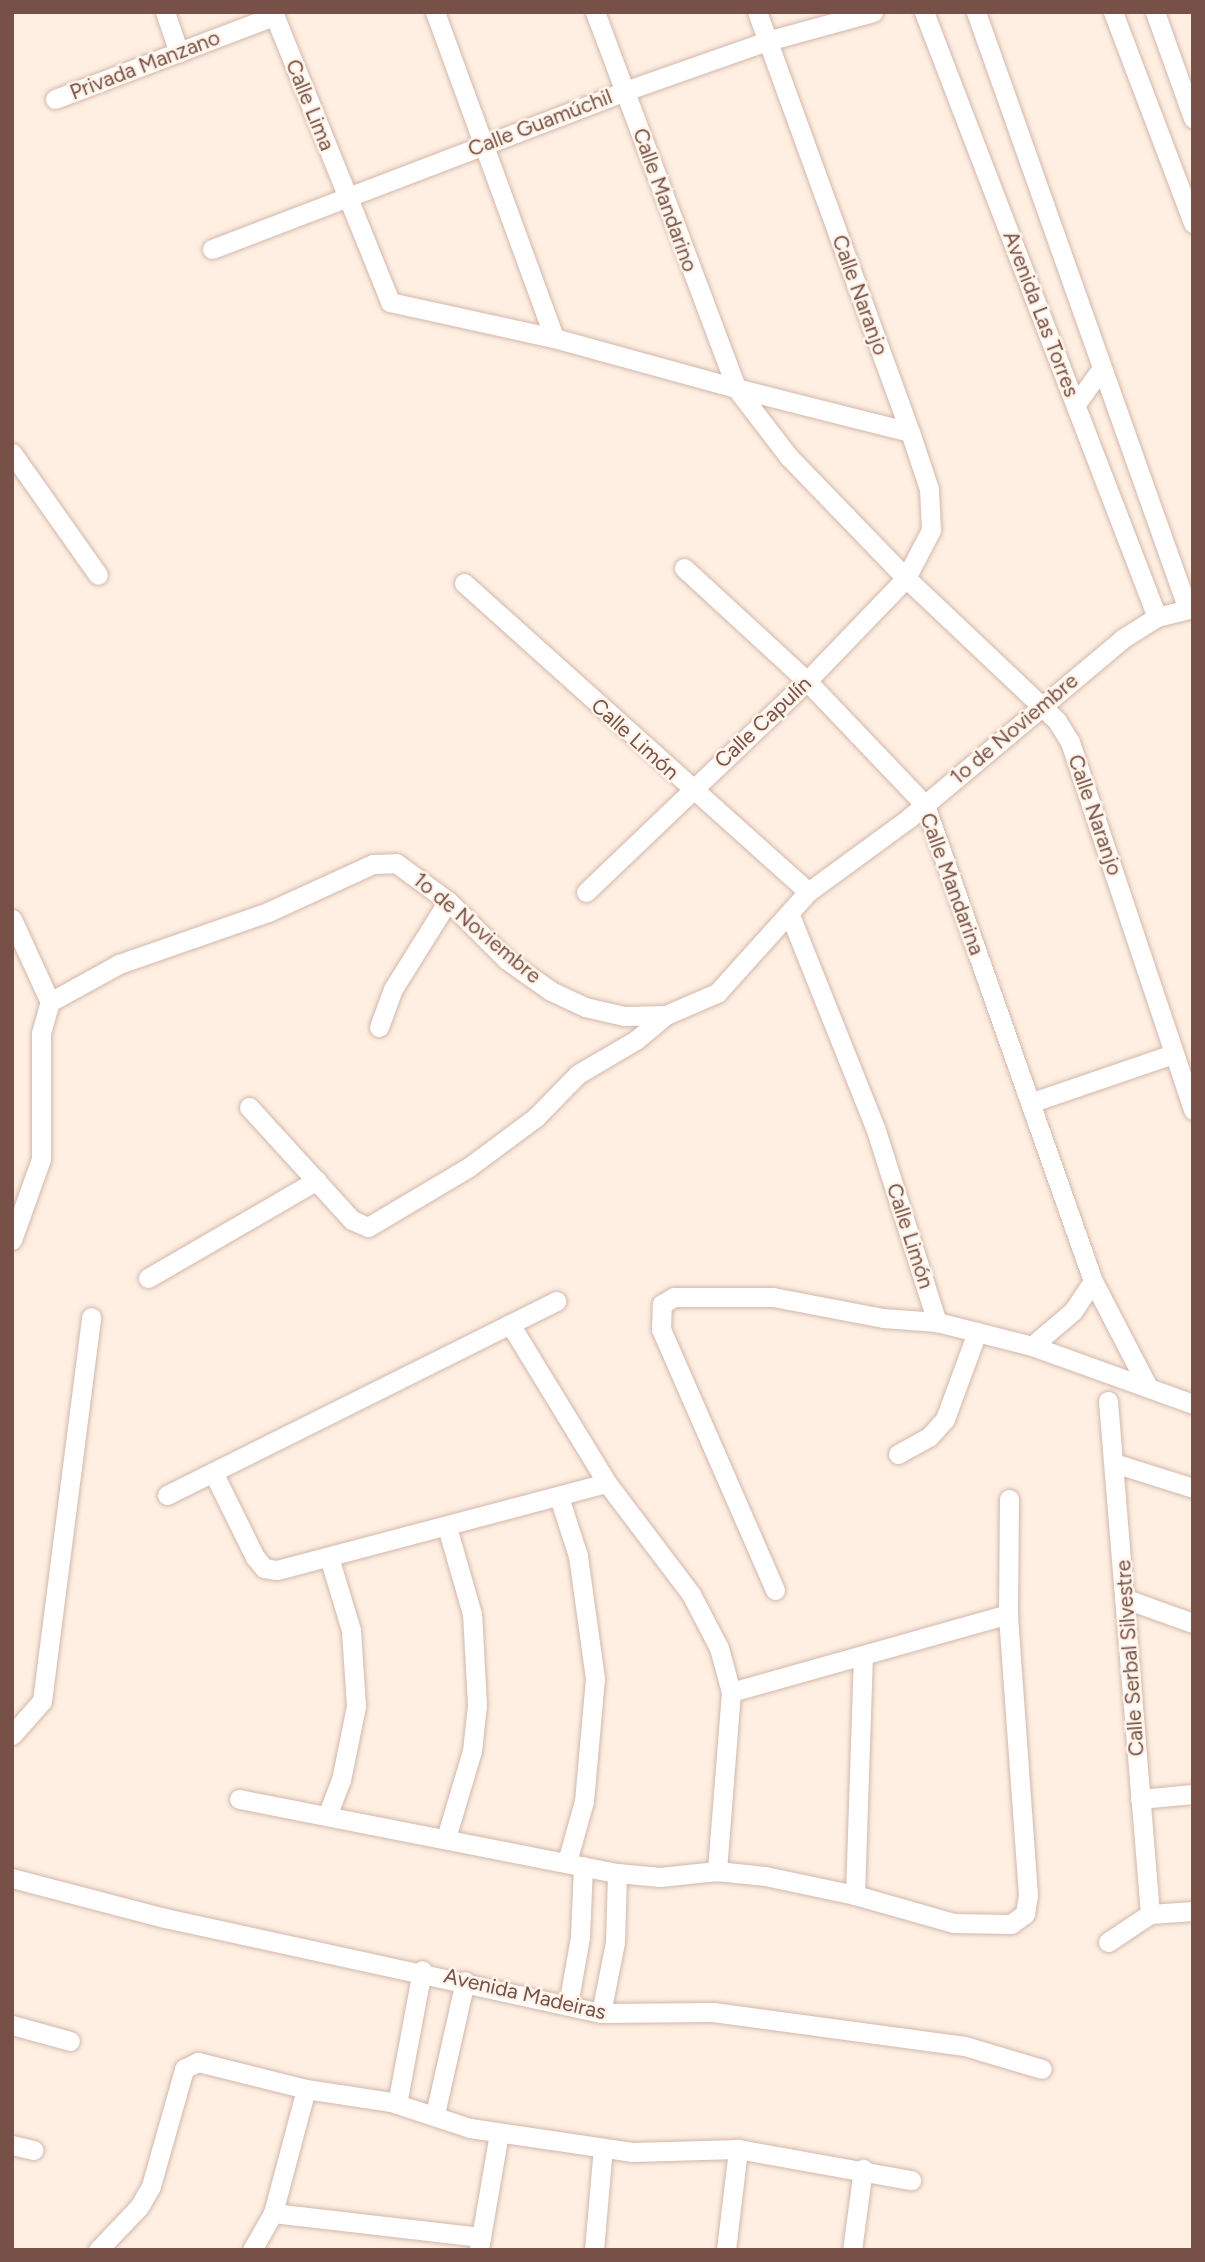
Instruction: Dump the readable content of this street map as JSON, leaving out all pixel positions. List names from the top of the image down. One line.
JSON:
{"streets":{"street":["Privada Manzano","Calle Lima","Calle Guamúchil","Calle Mandarino","Calle Naranjo","Avenida Las Torres","Calle Capulín","1o de Noviembre","Calle Limón","Calle Mandarina","Calle Serbal Silvestre","Avenida Madeiras"]},"crossings":[["Privada Manzano","Calle Lima"],["Calle Lima","Calle Guamúchil"],["Calle Guamúchil","Calle Mandarino"],["Calle Guamúchil","Calle Naranjo"],["Calle Mandarino","Calle Naranjo"],["Calle Naranjo","Calle Capulín"],["Calle Naranjo","1o de Noviembre"],["Avenida Las Torres","1o de Noviembre"],["Calle Capulín","Calle Limón"],["Calle Capulín","Calle Mandarina"],["1o de Noviembre","Calle Limón"],["1o de Noviembre","Calle Mandarina"]]}
